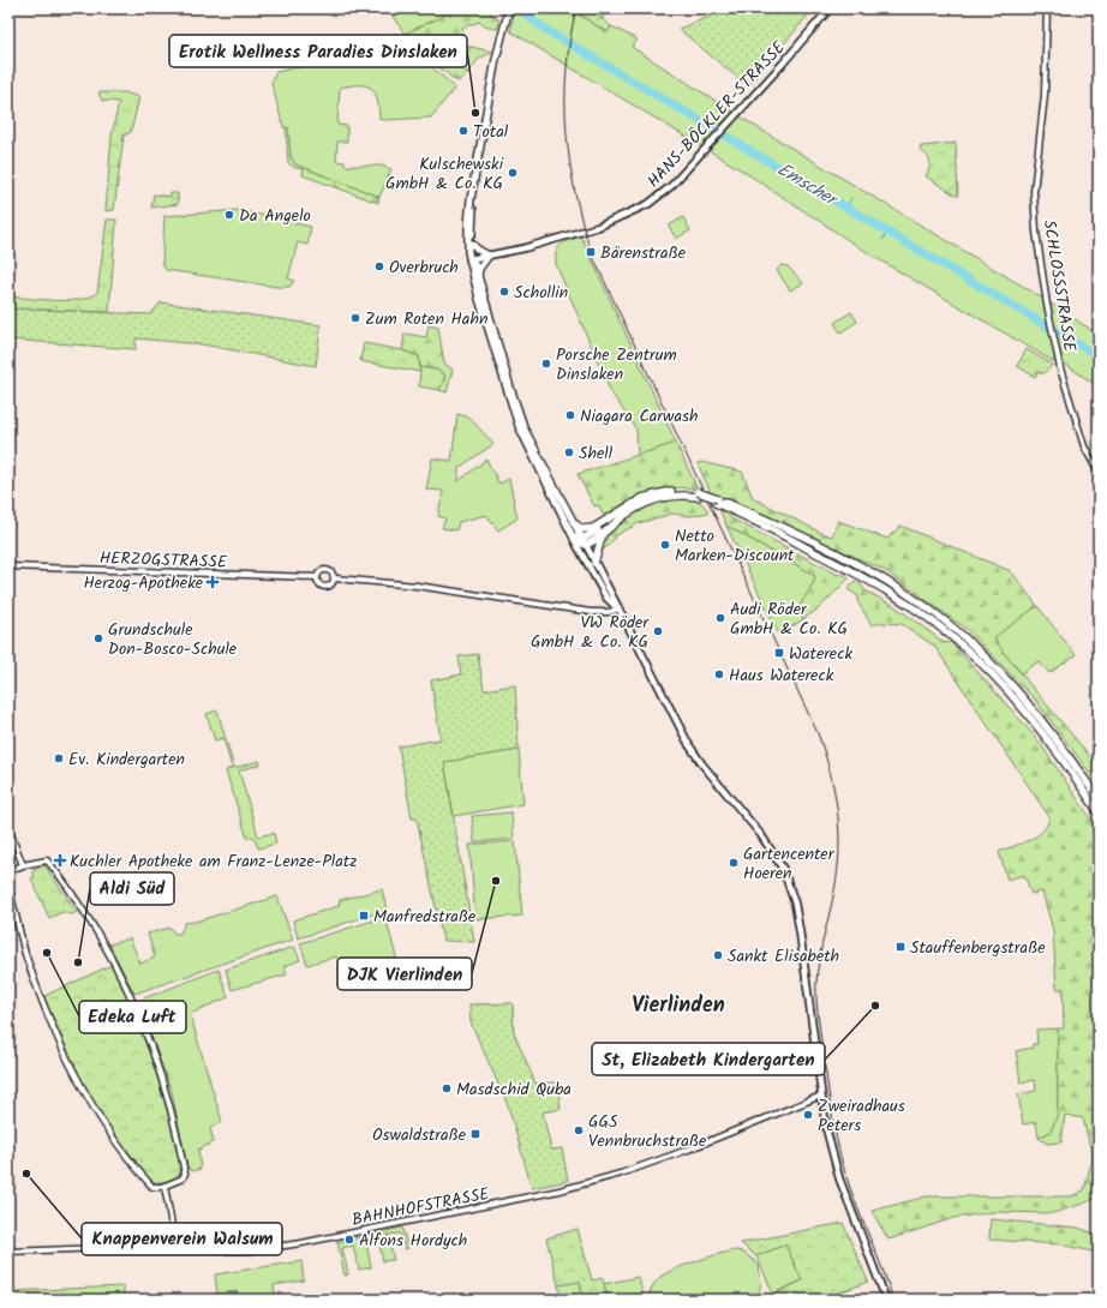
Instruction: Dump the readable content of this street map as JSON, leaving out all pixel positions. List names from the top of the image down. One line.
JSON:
{"streets":{"main road":["HANS-BÖCKLER-STRASSE"],"street":["SCHLOSSSTRASSE","HERZOGSTRASSE","BAHNHOFSTRASSE"]},"districts":["Vierlinden"],"water":["Emscher"],"places":{"other":["Erotik Wellness Paradies Dinslaken","Total","Kulschewski GmbH & Co. KG","Da Angelo","Overbruch","Schollin","Zum Roten Hahn","Porsche Zentrum Dinslaken","Niagara Carwash","Shell","Netto Marken-Discount","Audi Röder GmbH & Co. KG","VW Röder GmbH & Co. KG","Grundschule Don-Bosco-Schule","Haus Watereck","Ev. Kindergarten","Gartencenter Hoeren","DJK Vierlinden","Edeka Luft","Sankt Elisabeth","Aldi Süd","St, Elizabeth Kindergarten","Masdschid Quba","Zweiradhaus Peters","GGS Vennbruchstraße","Knappenverein Walsum","Alfons Hordych"],"transit":["Bärenstraße","Watereck","Manfredstraße","Stauffenbergstraße","Oswaldstraße"],"health":["Herzog-Apotheke","Kuchler Apotheke am Franz-Lenze-Platz"]}}
